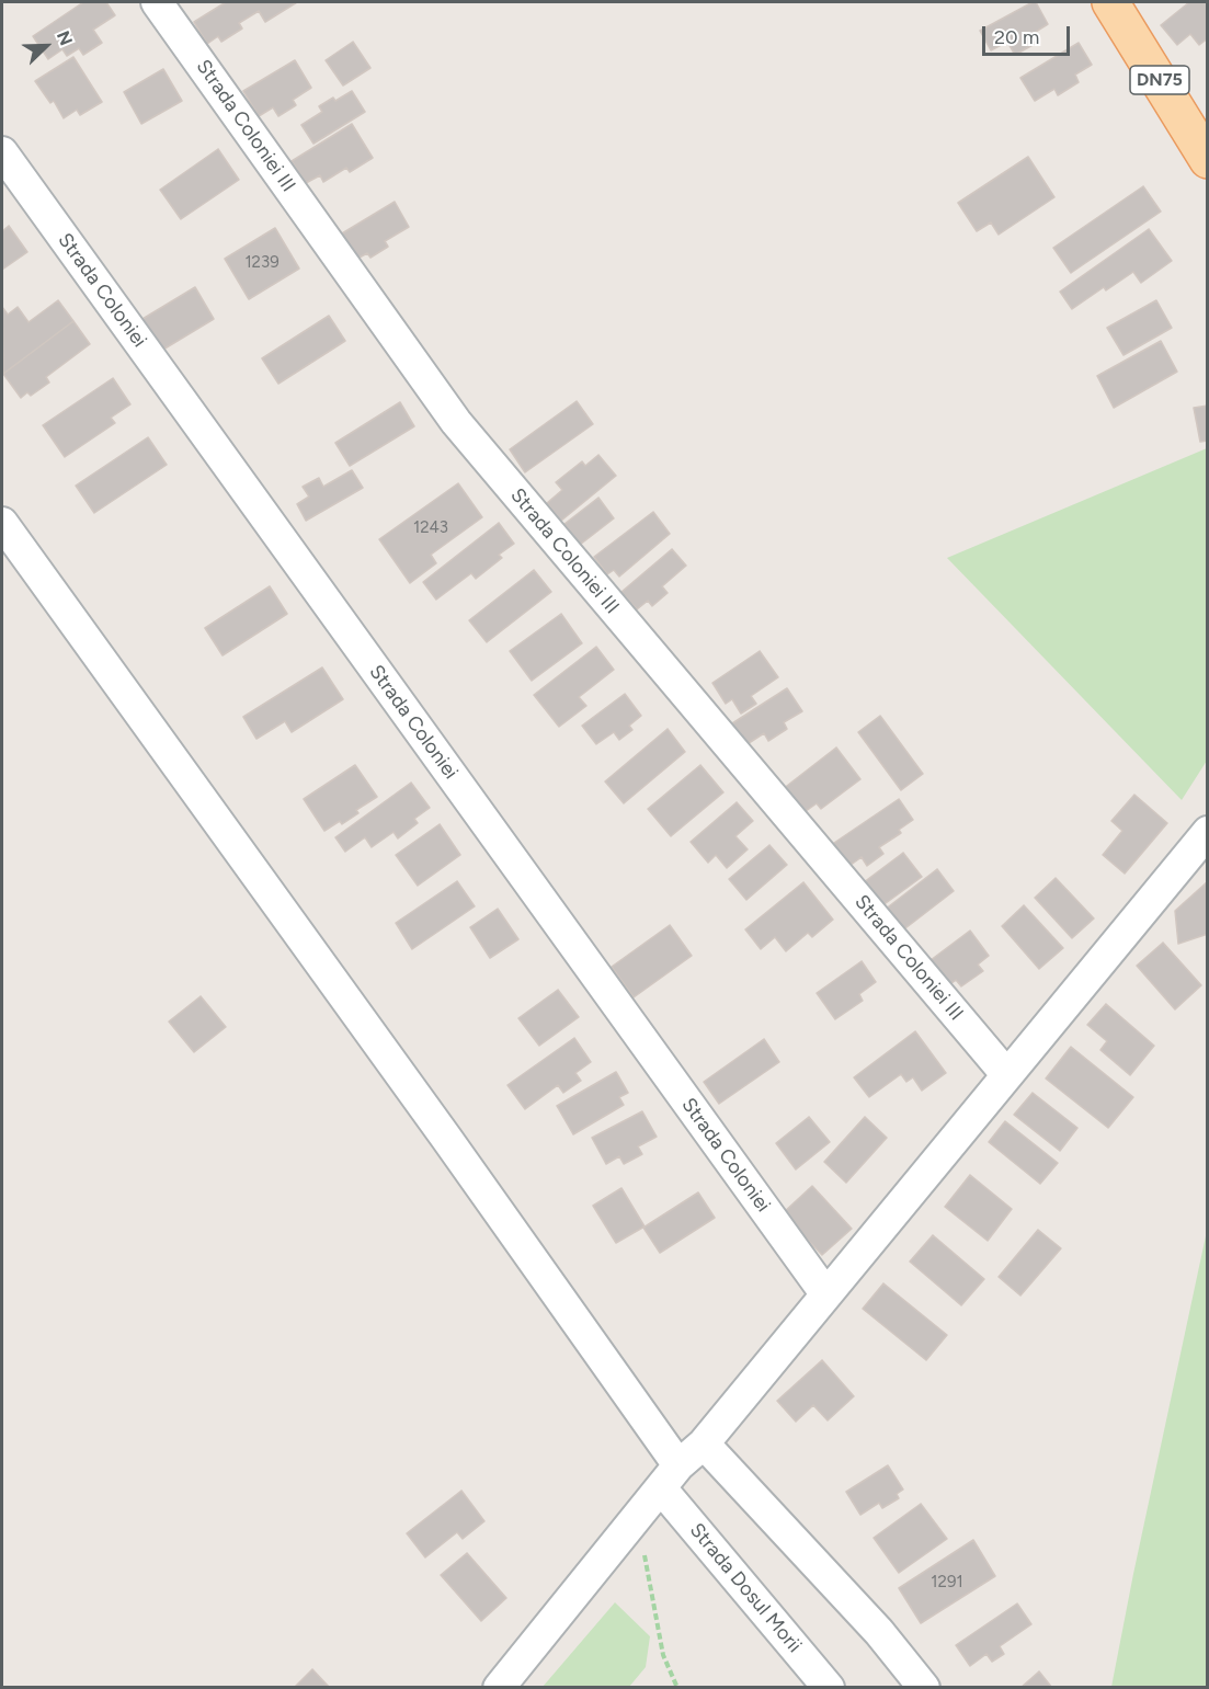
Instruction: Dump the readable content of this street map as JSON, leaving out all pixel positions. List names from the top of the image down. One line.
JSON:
{"streets":{"main road":["DN75"],"street":["Strada Coloniei III","Strada Coloniei","Strada Dosul Morii"]},"house_numbers":["1239","1243","1291"],"scale_bar":"20 m","north":"top right"}
